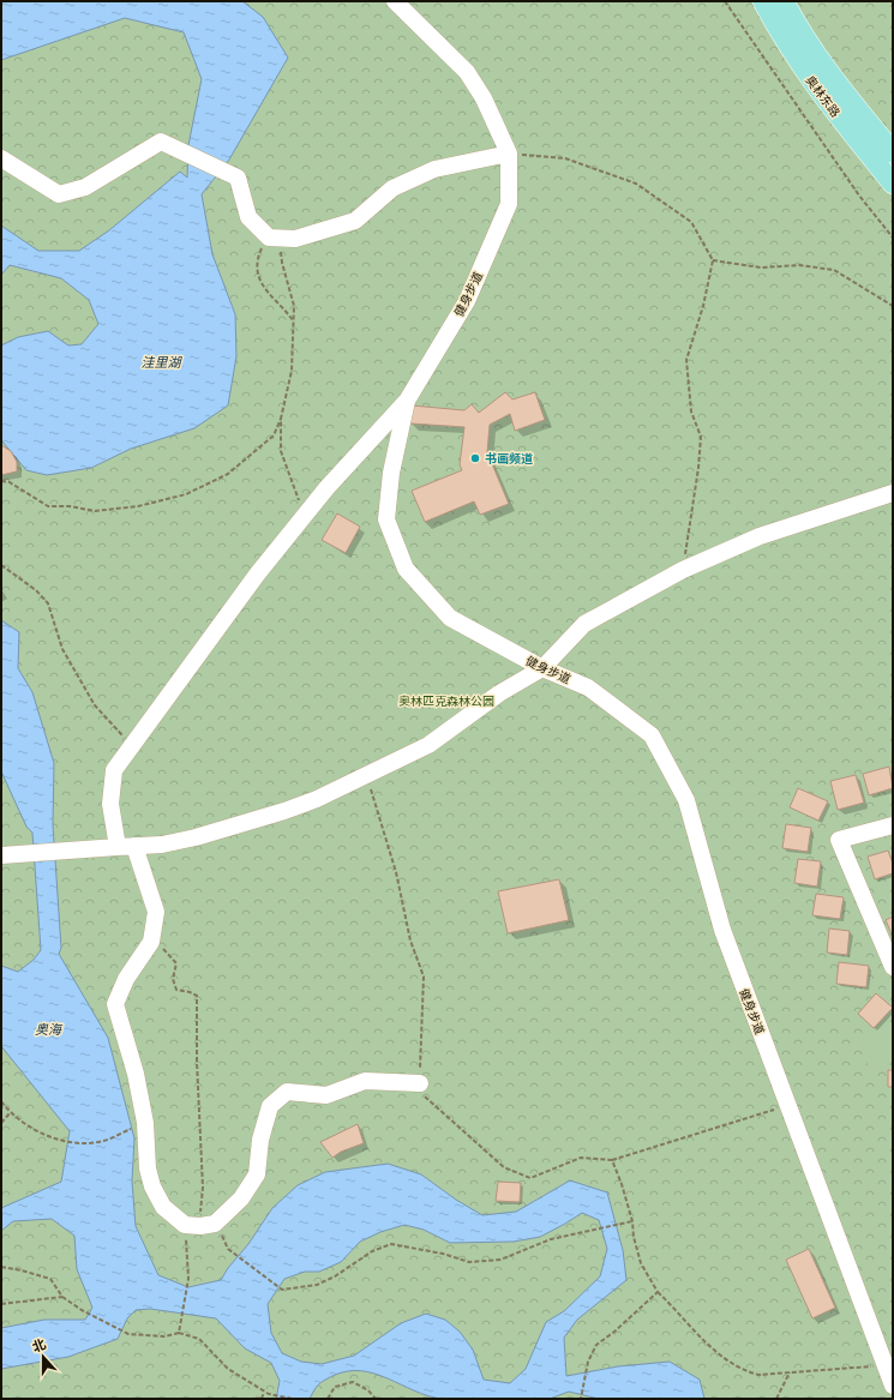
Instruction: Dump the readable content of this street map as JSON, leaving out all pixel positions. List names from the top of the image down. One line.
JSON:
{"streets":{"main road":["奥林东路"],"street":["健身步道"]},"water":["洼里湖","奥海"],"parks":["奥林匹克森林公园"],"places":["书画频道"],"north":"top"}
